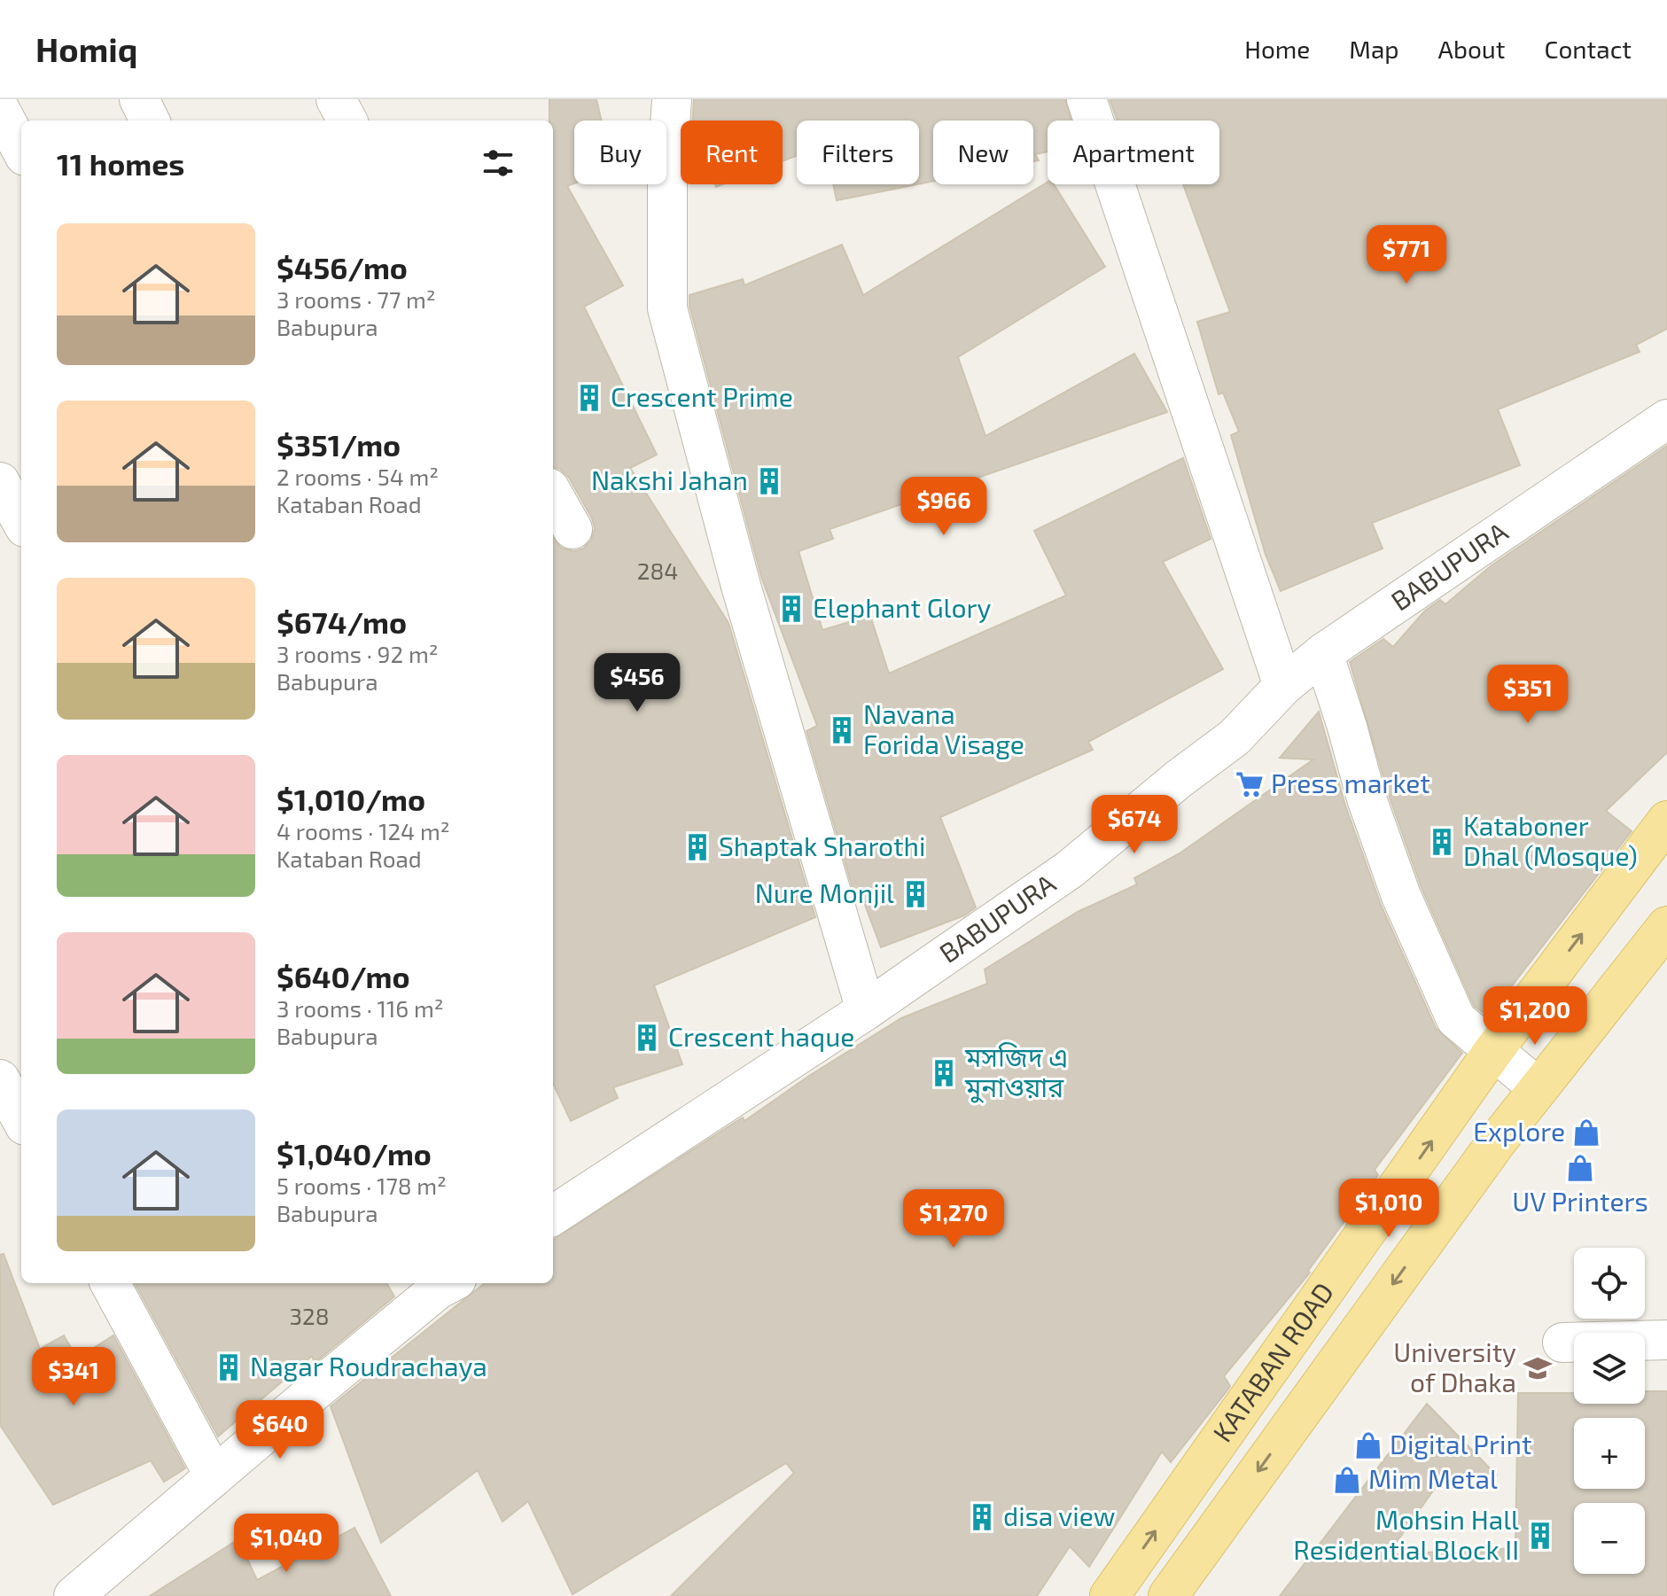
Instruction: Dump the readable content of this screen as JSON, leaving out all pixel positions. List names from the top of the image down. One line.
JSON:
{"streets":{"main road":["KATABAN ROAD"],"street":["BABUPURA"]},"places":{"building":["Crescent Prime","Nakshi Jahan","Elephant Glory","Navana Forida Visage","Kataboner Dhal (Mosque)","Shaptak Sharothi","Nure Monjil","Crescent haque","মসজিদ এ মুনাওয়ার","Nagar Roudrachaya","disa view","Mohsin Hall Residential Block II"],"supermarket":["Press market"],"shop":["Explore","UV Printers","Digital Print","Mim Metal"],"school or university":["University of Dhaka"]},"house_numbers":["284","328"],"page":{"header":"Homiq","nav":["Home","Map","About","Contact"],"chip":["Buy","Rent","Filters","New","Apartment"],"heading":"11 homes","list":[{"name":"$456/mo","note":"3 rooms · 77 m² · Babupura"},{"name":"$351/mo","note":"2 rooms · 54 m² · Kataban Road"},{"name":"$674/mo","note":"3 rooms · 92 m² · Babupura"},{"name":"$1,010/mo","note":"4 rooms · 124 m² · Kataban Road"},{"name":"$640/mo","note":"3 rooms · 116 m² · Babupura"},{"name":"$1,040/mo","note":"5 rooms · 178 m² · Babupura"}],"price":["$771","$966","$456","$351","$674","$1,200","$1,010","$1,270","$341","$640","$1,040"],"map_buttons":["+","−"]}}
